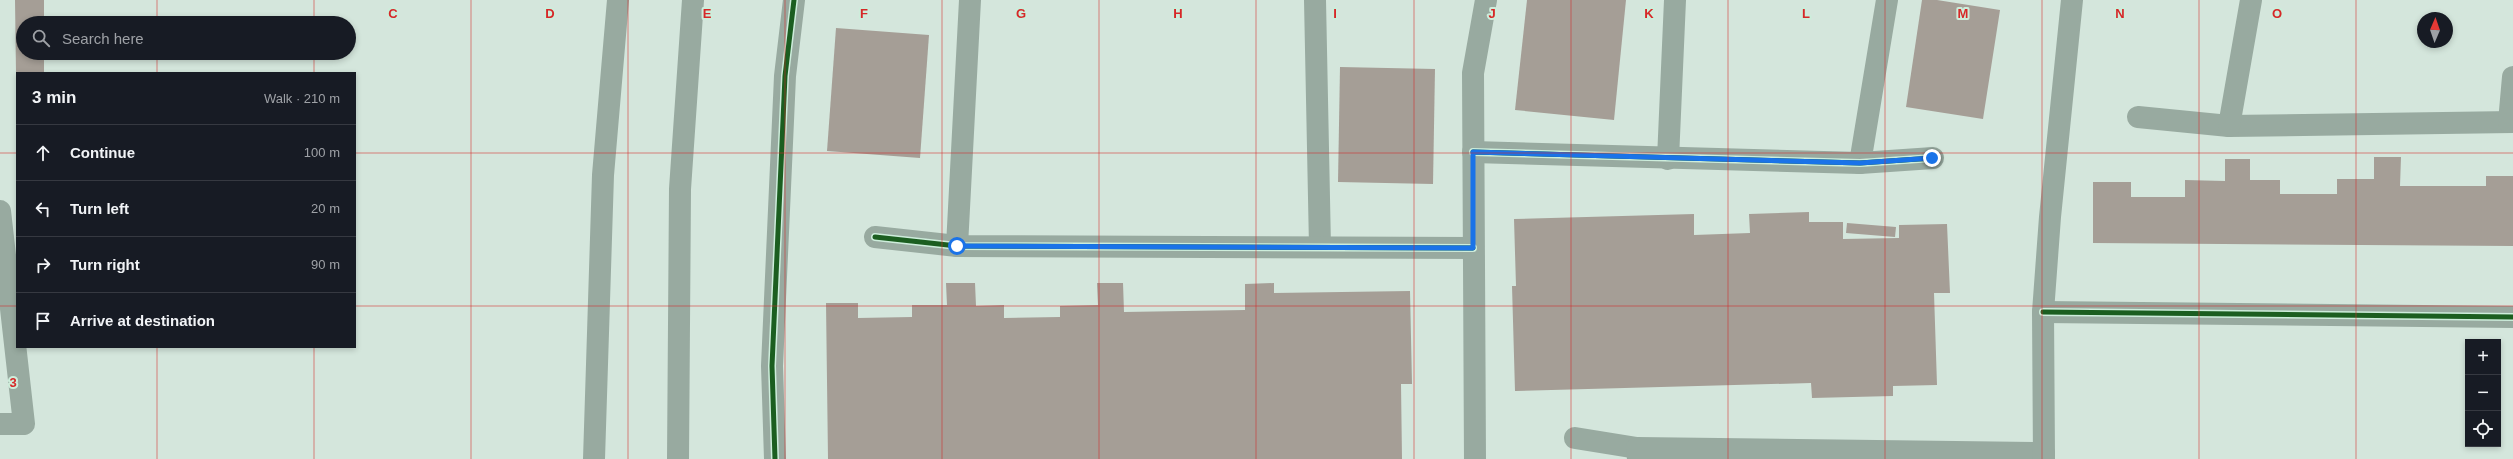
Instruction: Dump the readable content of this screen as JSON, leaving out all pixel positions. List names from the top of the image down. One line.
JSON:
{"north":"top","page":{"search":"Search here","heading":["3 min","Walk · 210 m"],"list":[["Continue","100 m"],["Turn left","20 m"],["Turn right","90 m"],"Arrive at destination"],"map_buttons":["+","−"]},"grid":{"columns":["C","D","E","F","G","H","I","J","K","L","M","N","O"],"rows":["3"]}}
